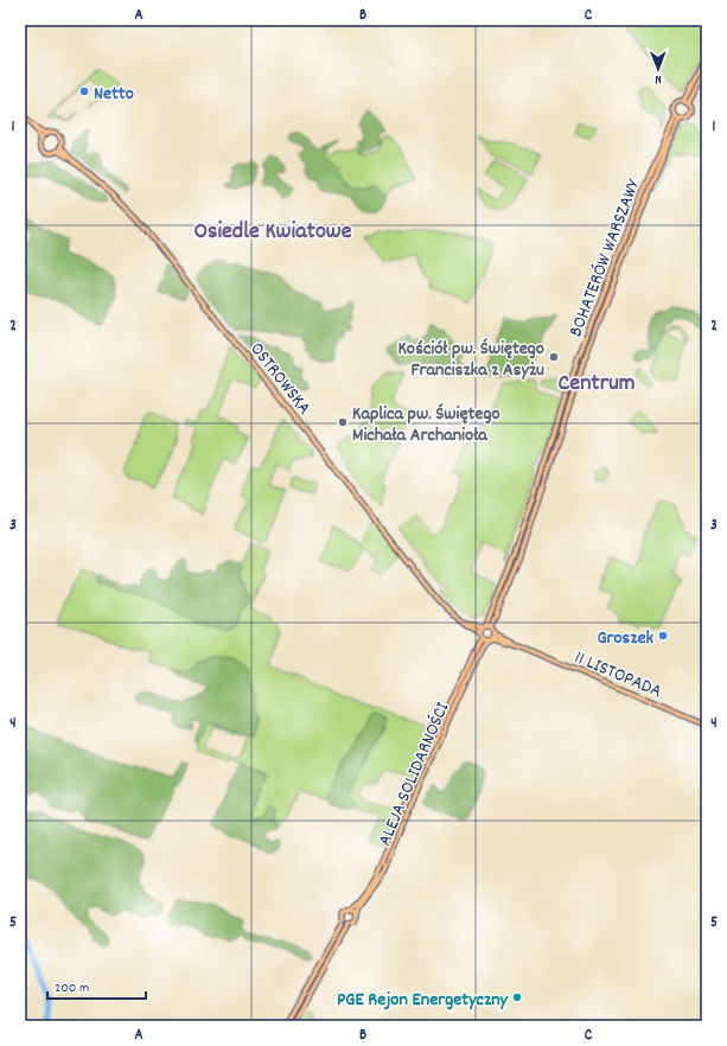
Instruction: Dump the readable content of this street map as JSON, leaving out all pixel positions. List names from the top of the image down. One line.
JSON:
{"streets":{"main road":["BOHATERÓW WARSZAWY","OSTROWSKA","11 LISTOPADA","ALEJA SOLIDARNOŚCI"]},"districts":["Osiedle Kwiatowe","Centrum"],"places":["Netto","Kościół pw. Świętego Franciszka z Asyżu","Kaplica pw. Świętego Michała Archanioła","Groszek","PGE Rejon Energetyczny"],"scale_bar":"200 m","north":"bottom","grid":{"columns":["A","B","C"],"rows":["1","2","3","4","5"]}}
